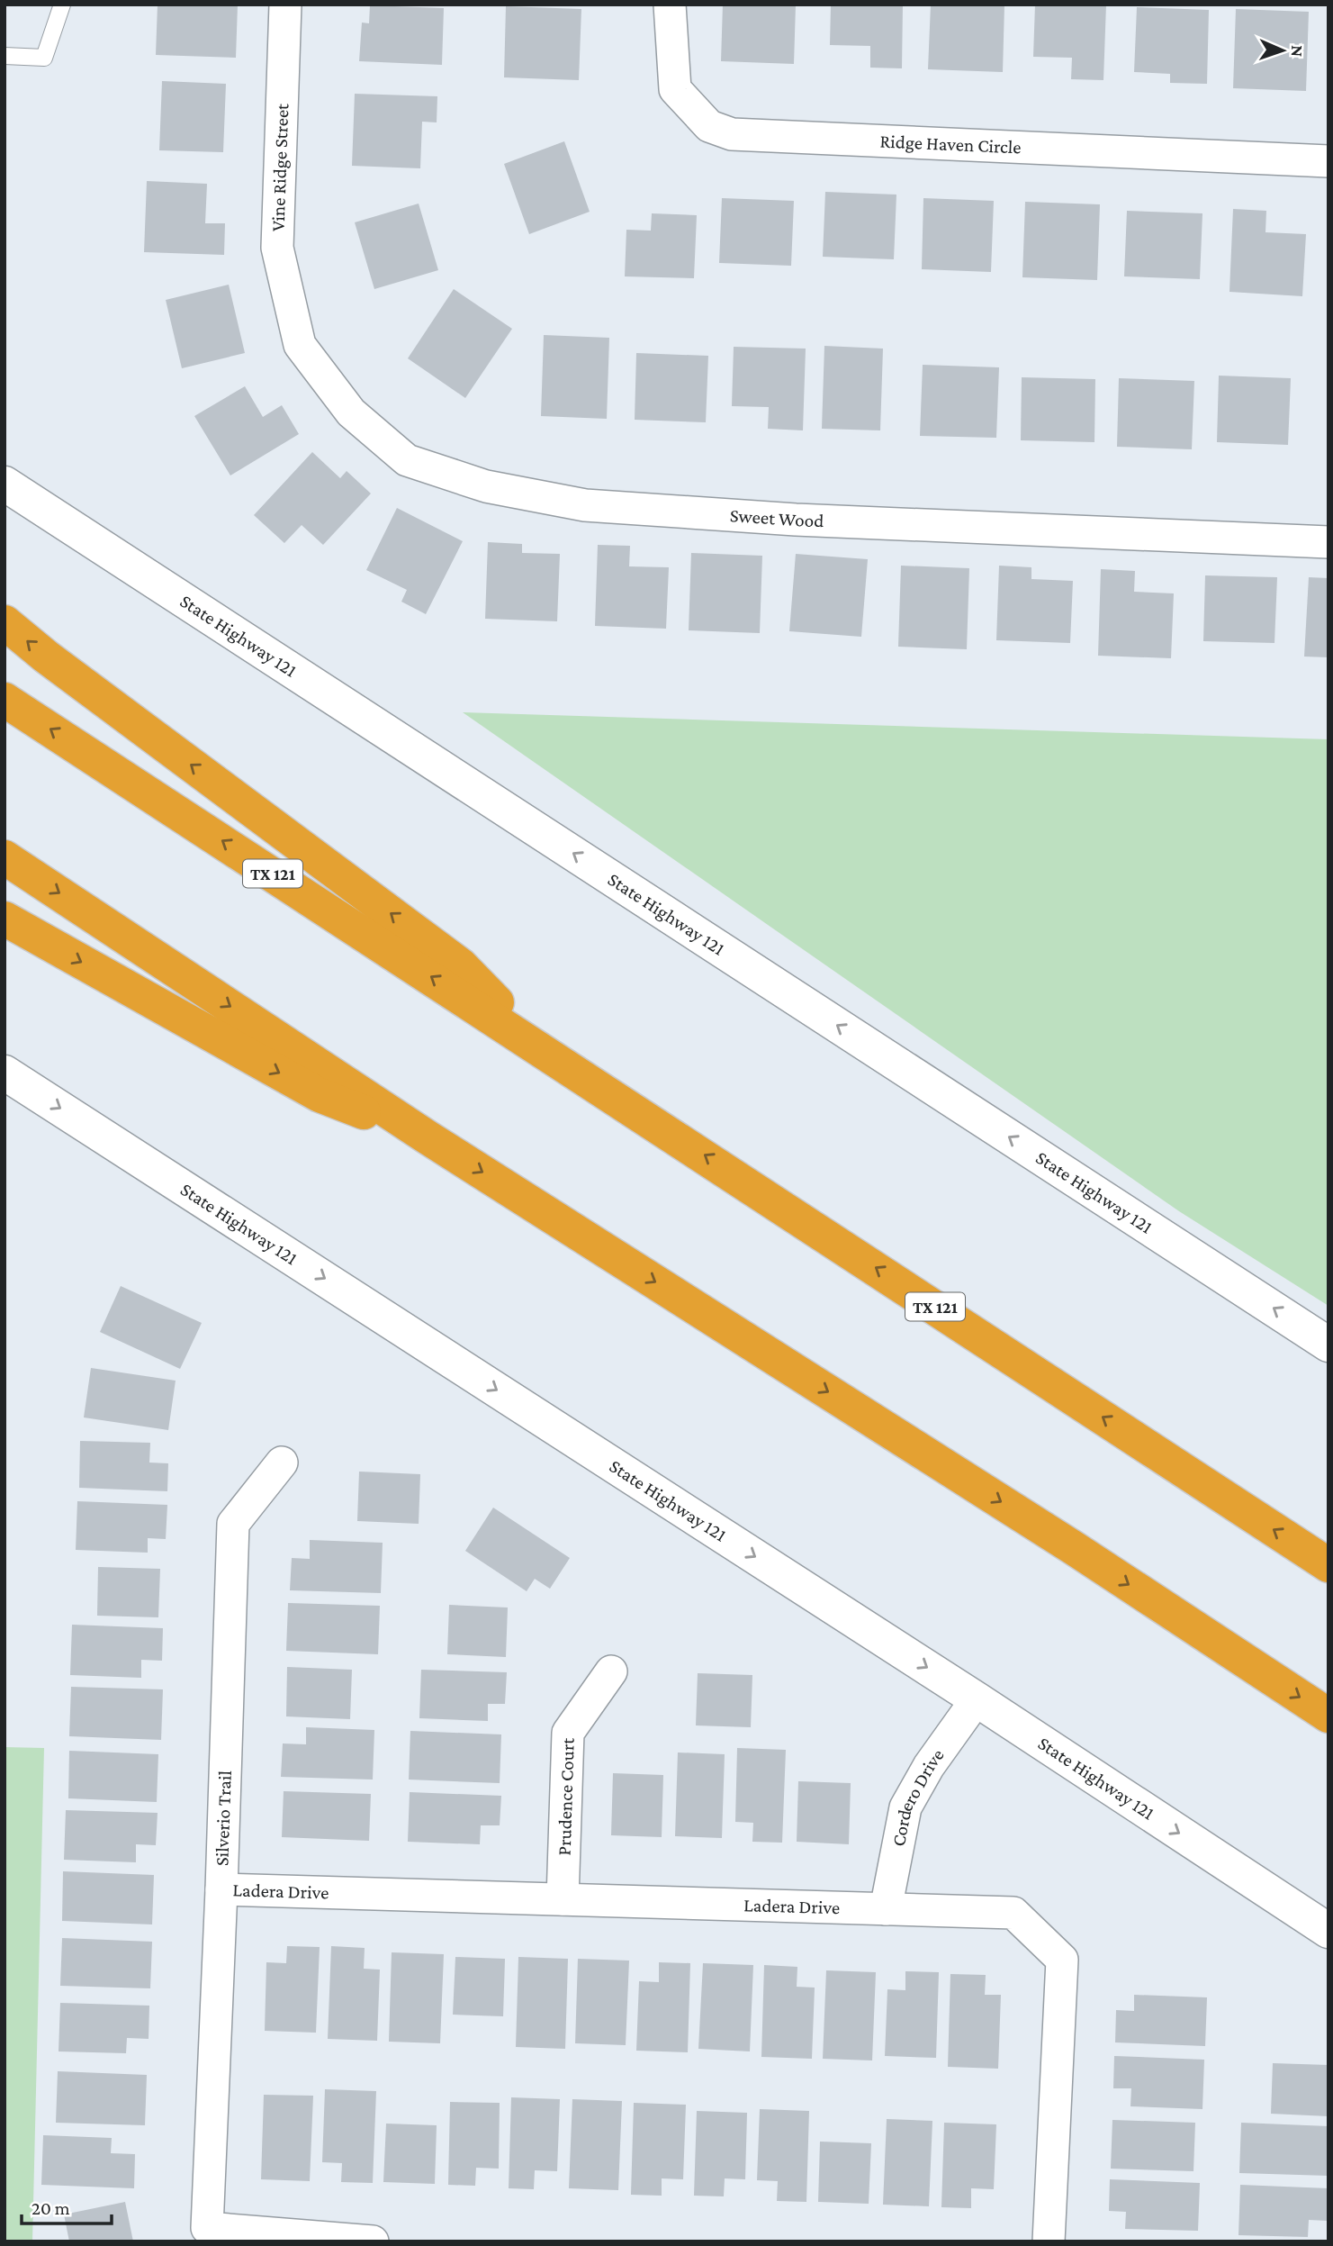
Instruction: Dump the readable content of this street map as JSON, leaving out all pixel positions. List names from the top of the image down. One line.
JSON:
{"streets":{"highway":["TX 121"],"main road":["State Highway 121"],"street":["Ridge Haven Circle","Vine Ridge Street","Sweet Wood","Prudence Court","Cordero Drive","Silverio Trail","Ladera Drive"]},"crossings":[["Vine Ridge Street","Sweet Wood"],["State Highway 121","Cordero Drive"],["Prudence Court","Ladera Drive"],["Cordero Drive","Ladera Drive"],["Silverio Trail","Ladera Drive"]],"scale_bar":"20 m","north":"right"}
